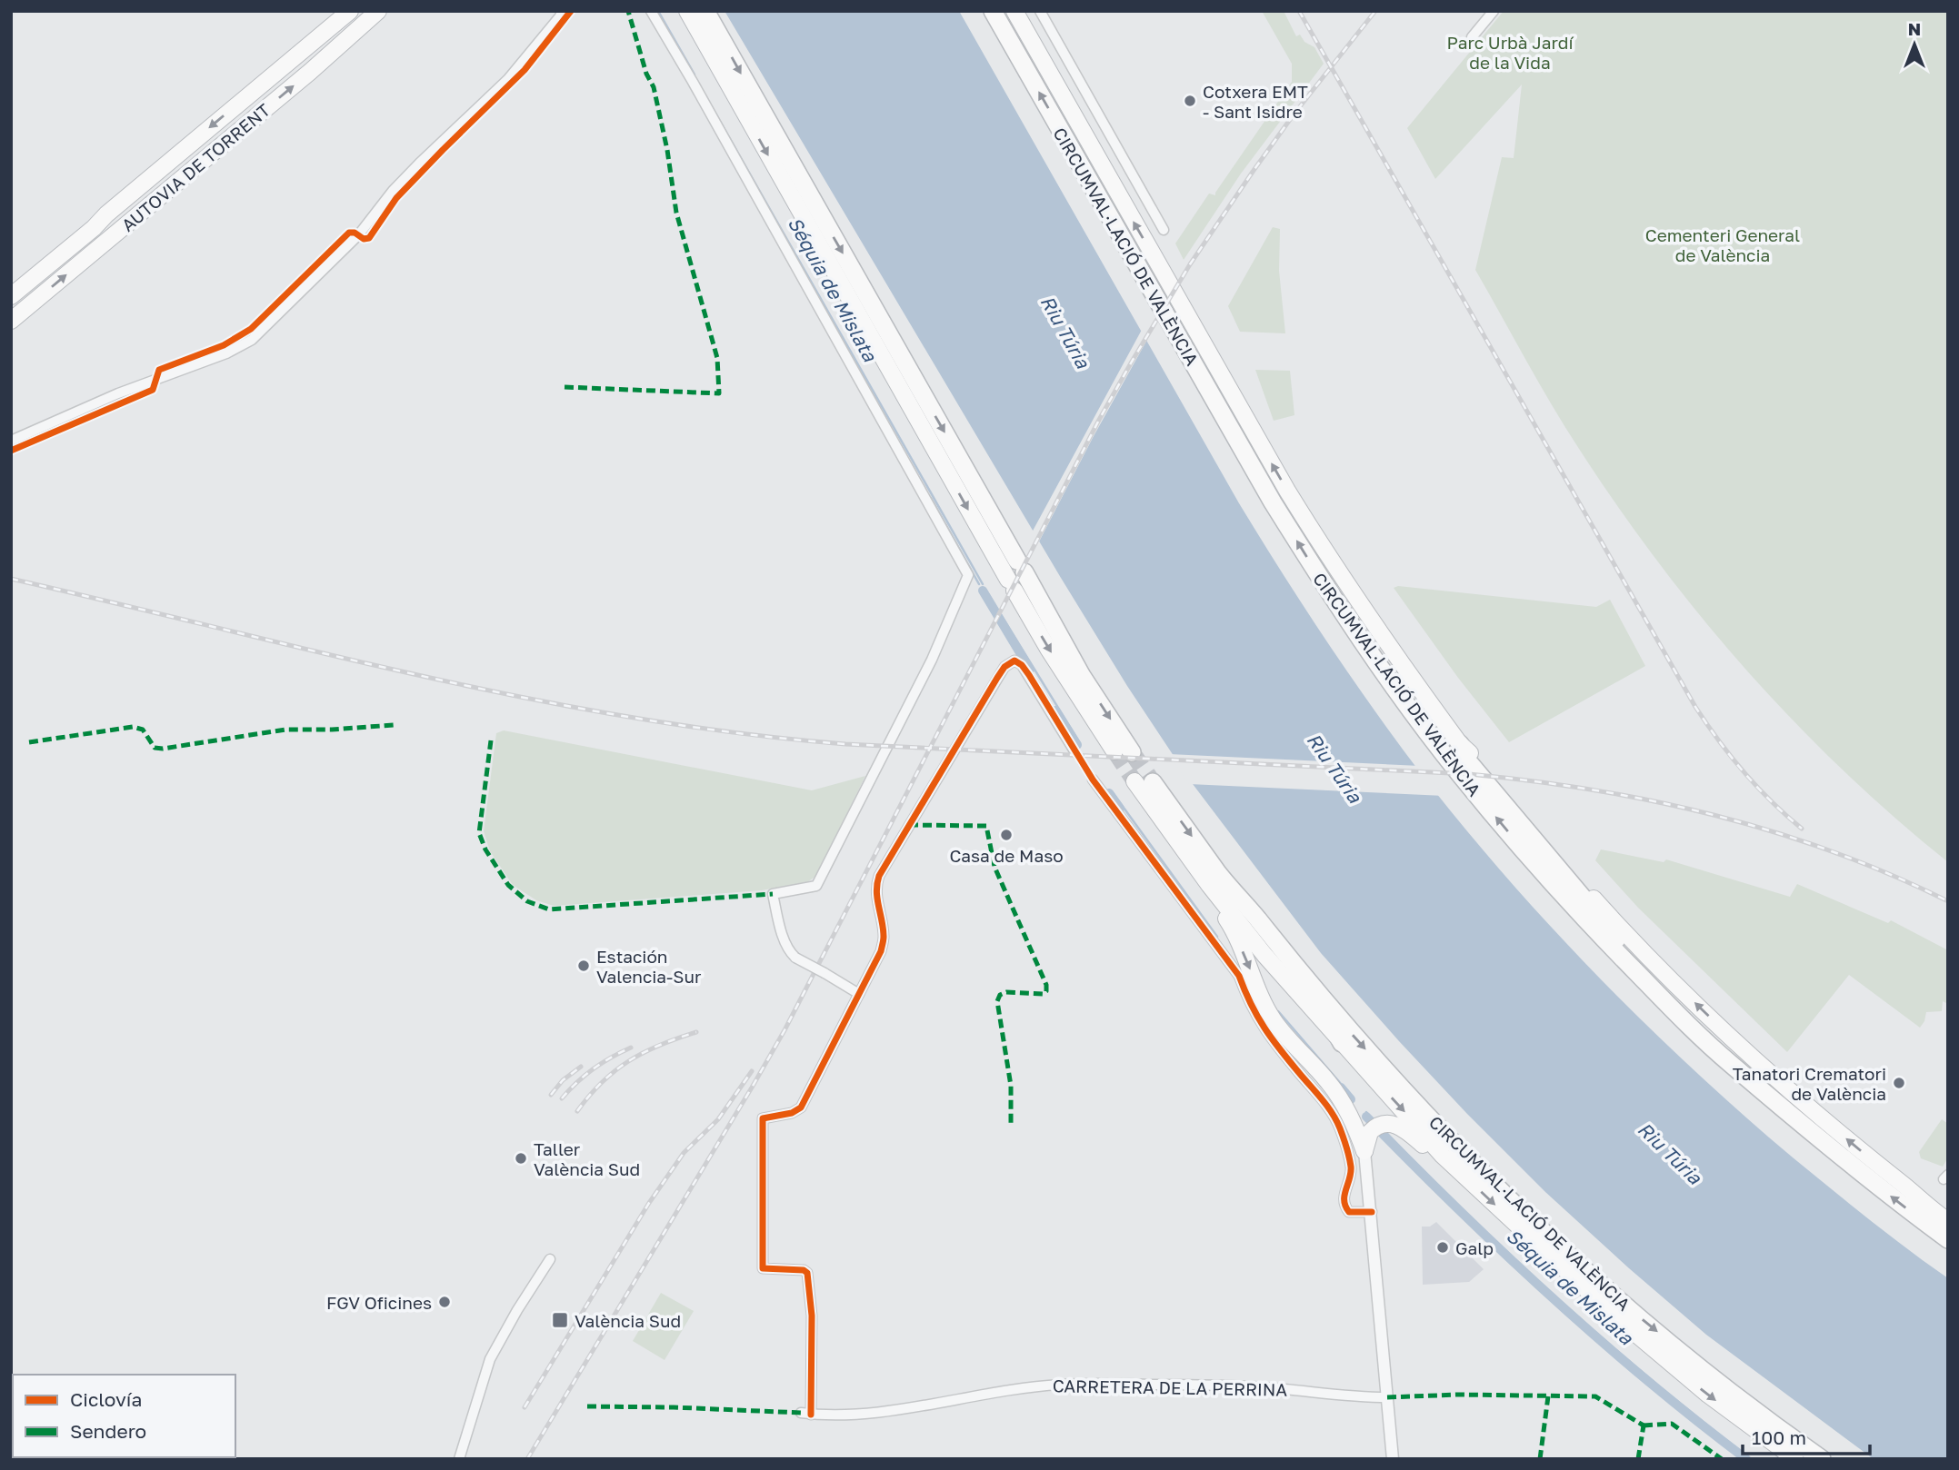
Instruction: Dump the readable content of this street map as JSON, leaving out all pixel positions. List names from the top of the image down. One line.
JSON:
{"streets":{"highway":["AUTOVIA DE TORRENT","CIRCUMVAL·LACIÓ DE VALÈNCIA"],"street":["CARRETERA DE LA PERRINA"]},"water":["Séquia de Mislata","Riu Túria"],"parks":["Parc Urbà Jardí de la Vida","Cementeri General de València"],"places":{"other":["Cotxera EMT - Sant Isidre","Casa de Maso","Estación Valencia-Sur","Tanatori Crematori de València","Taller València Sud","Galp","FGV Oficines"],"transit":["València Sud"]},"legend":["Ciclovía","Sendero"],"scale_bar":"100 m","north":"top"}
